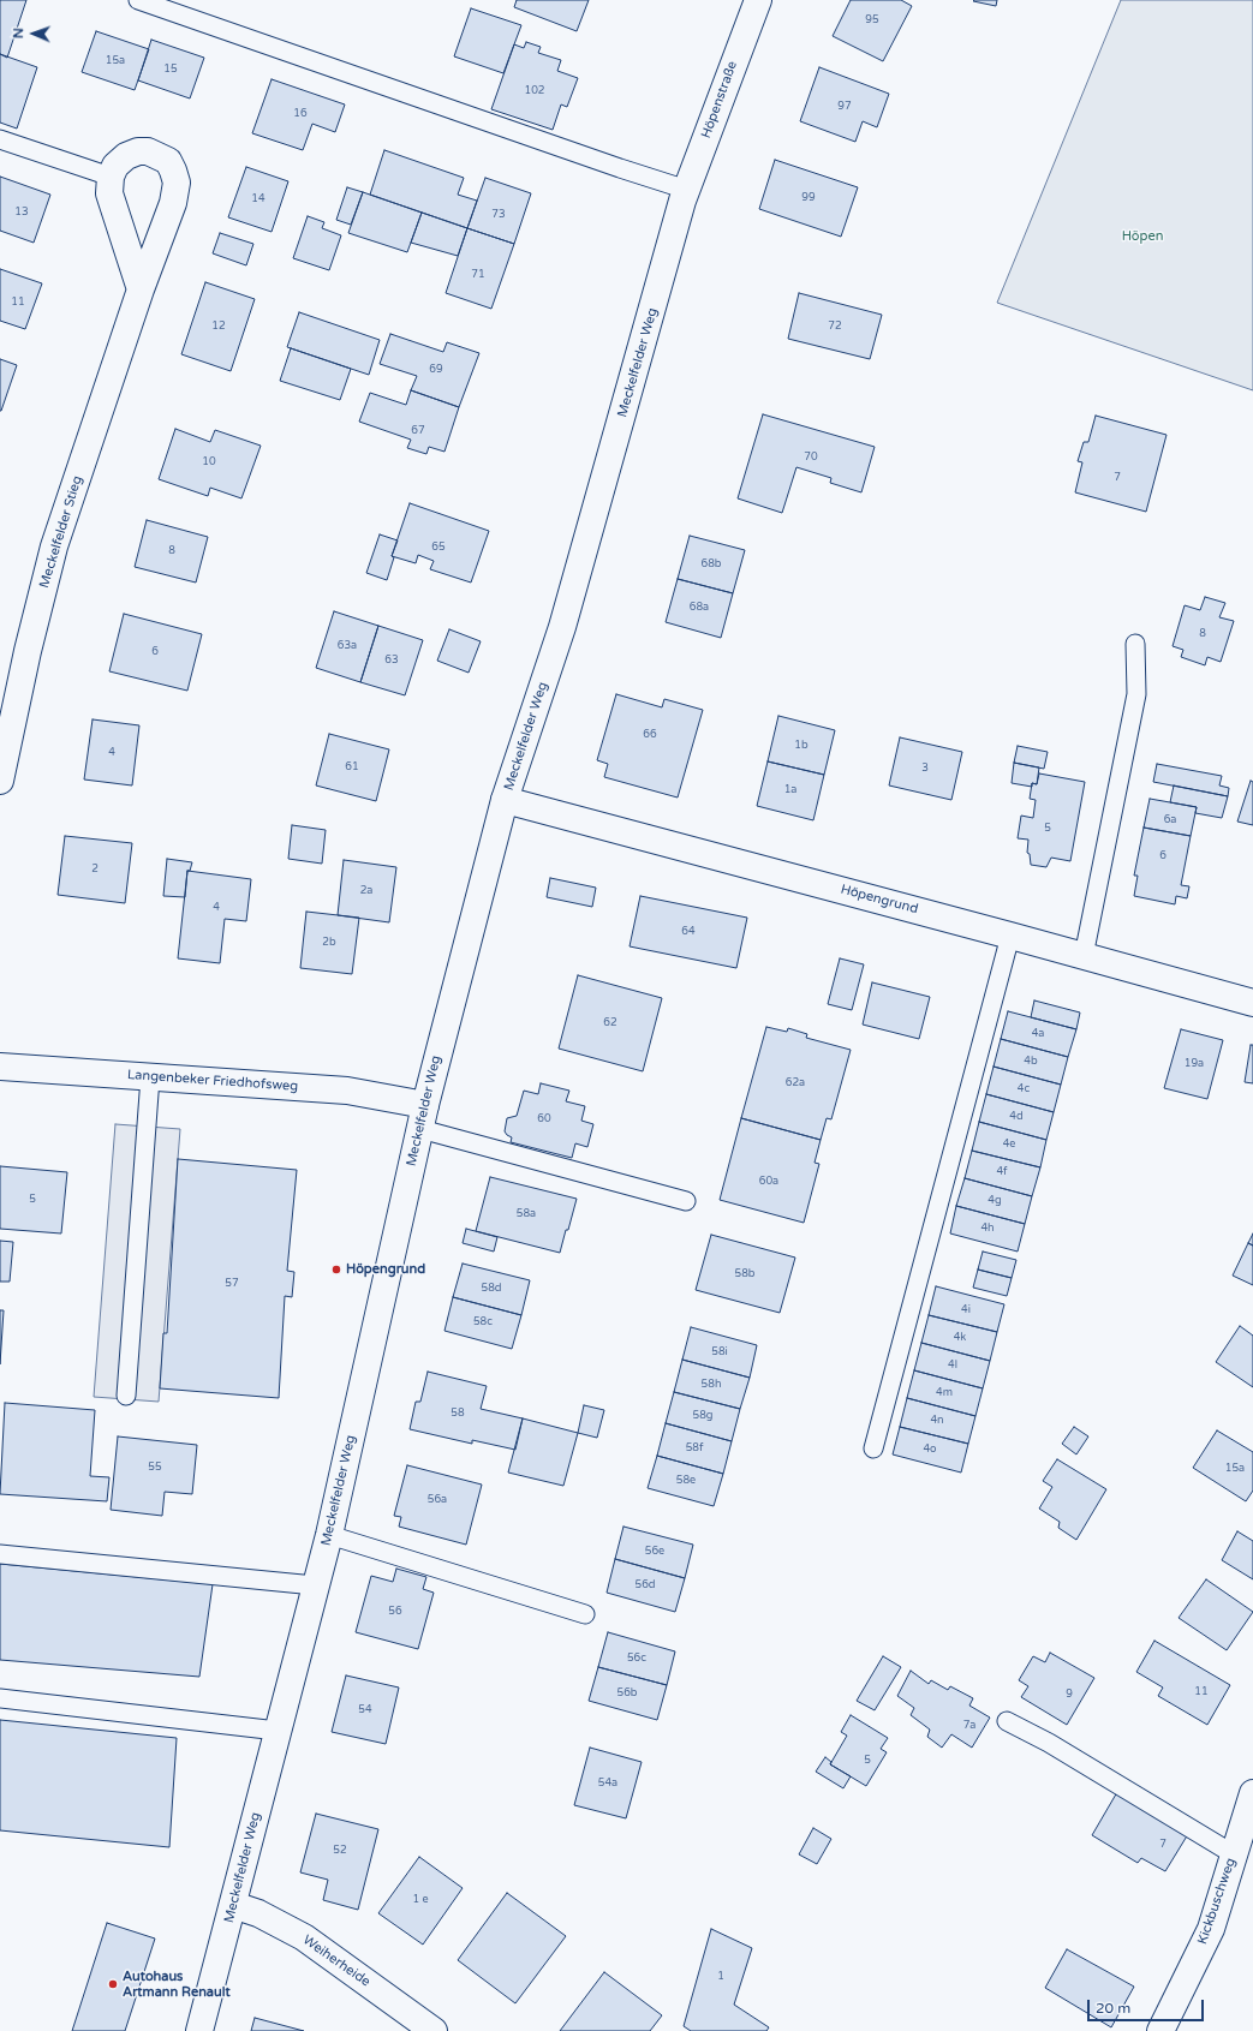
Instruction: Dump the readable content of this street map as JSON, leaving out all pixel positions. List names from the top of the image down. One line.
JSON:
{"streets":{"street":["Höpenstraße","Meckelfelder Weg","Meckelfelder Stieg","Höpengrund","Langenbeker Friedhofsweg","Kickbuschweg","Weiherheide"]},"crossings":[["Höpenstraße","Meckelfelder Weg"],["Meckelfelder Weg","Höpengrund"],["Meckelfelder Weg","Langenbeker Friedhofsweg"],["Meckelfelder Weg","Weiherheide"]],"parks":["Höpen"],"places":["Höpengrund","Autohaus Artmann Renault"],"house_numbers":["95","15a","15","102","97","16","99","14","13","73","71","11","12","72","69","67","70","10","7","65","8","68b","68a","8","63a","6","63","66","1b","4","61","3","1a","6a","5","6","2","2a","4","64","2b","62","4a","4b","19a","62a","4c","4d","60","4e","4f","60a","5","4g","58a","4h","58b","57","58d","4i","58c","4k","58i","4l","58h","4m","58","58g","4n","58f","4o","55","15a","58e","56a","56e","56d","56","56c","11","56b","9","54","7a","5","54a","7","52","1 e","1"],"scale_bar":"20 m","north":"left"}
